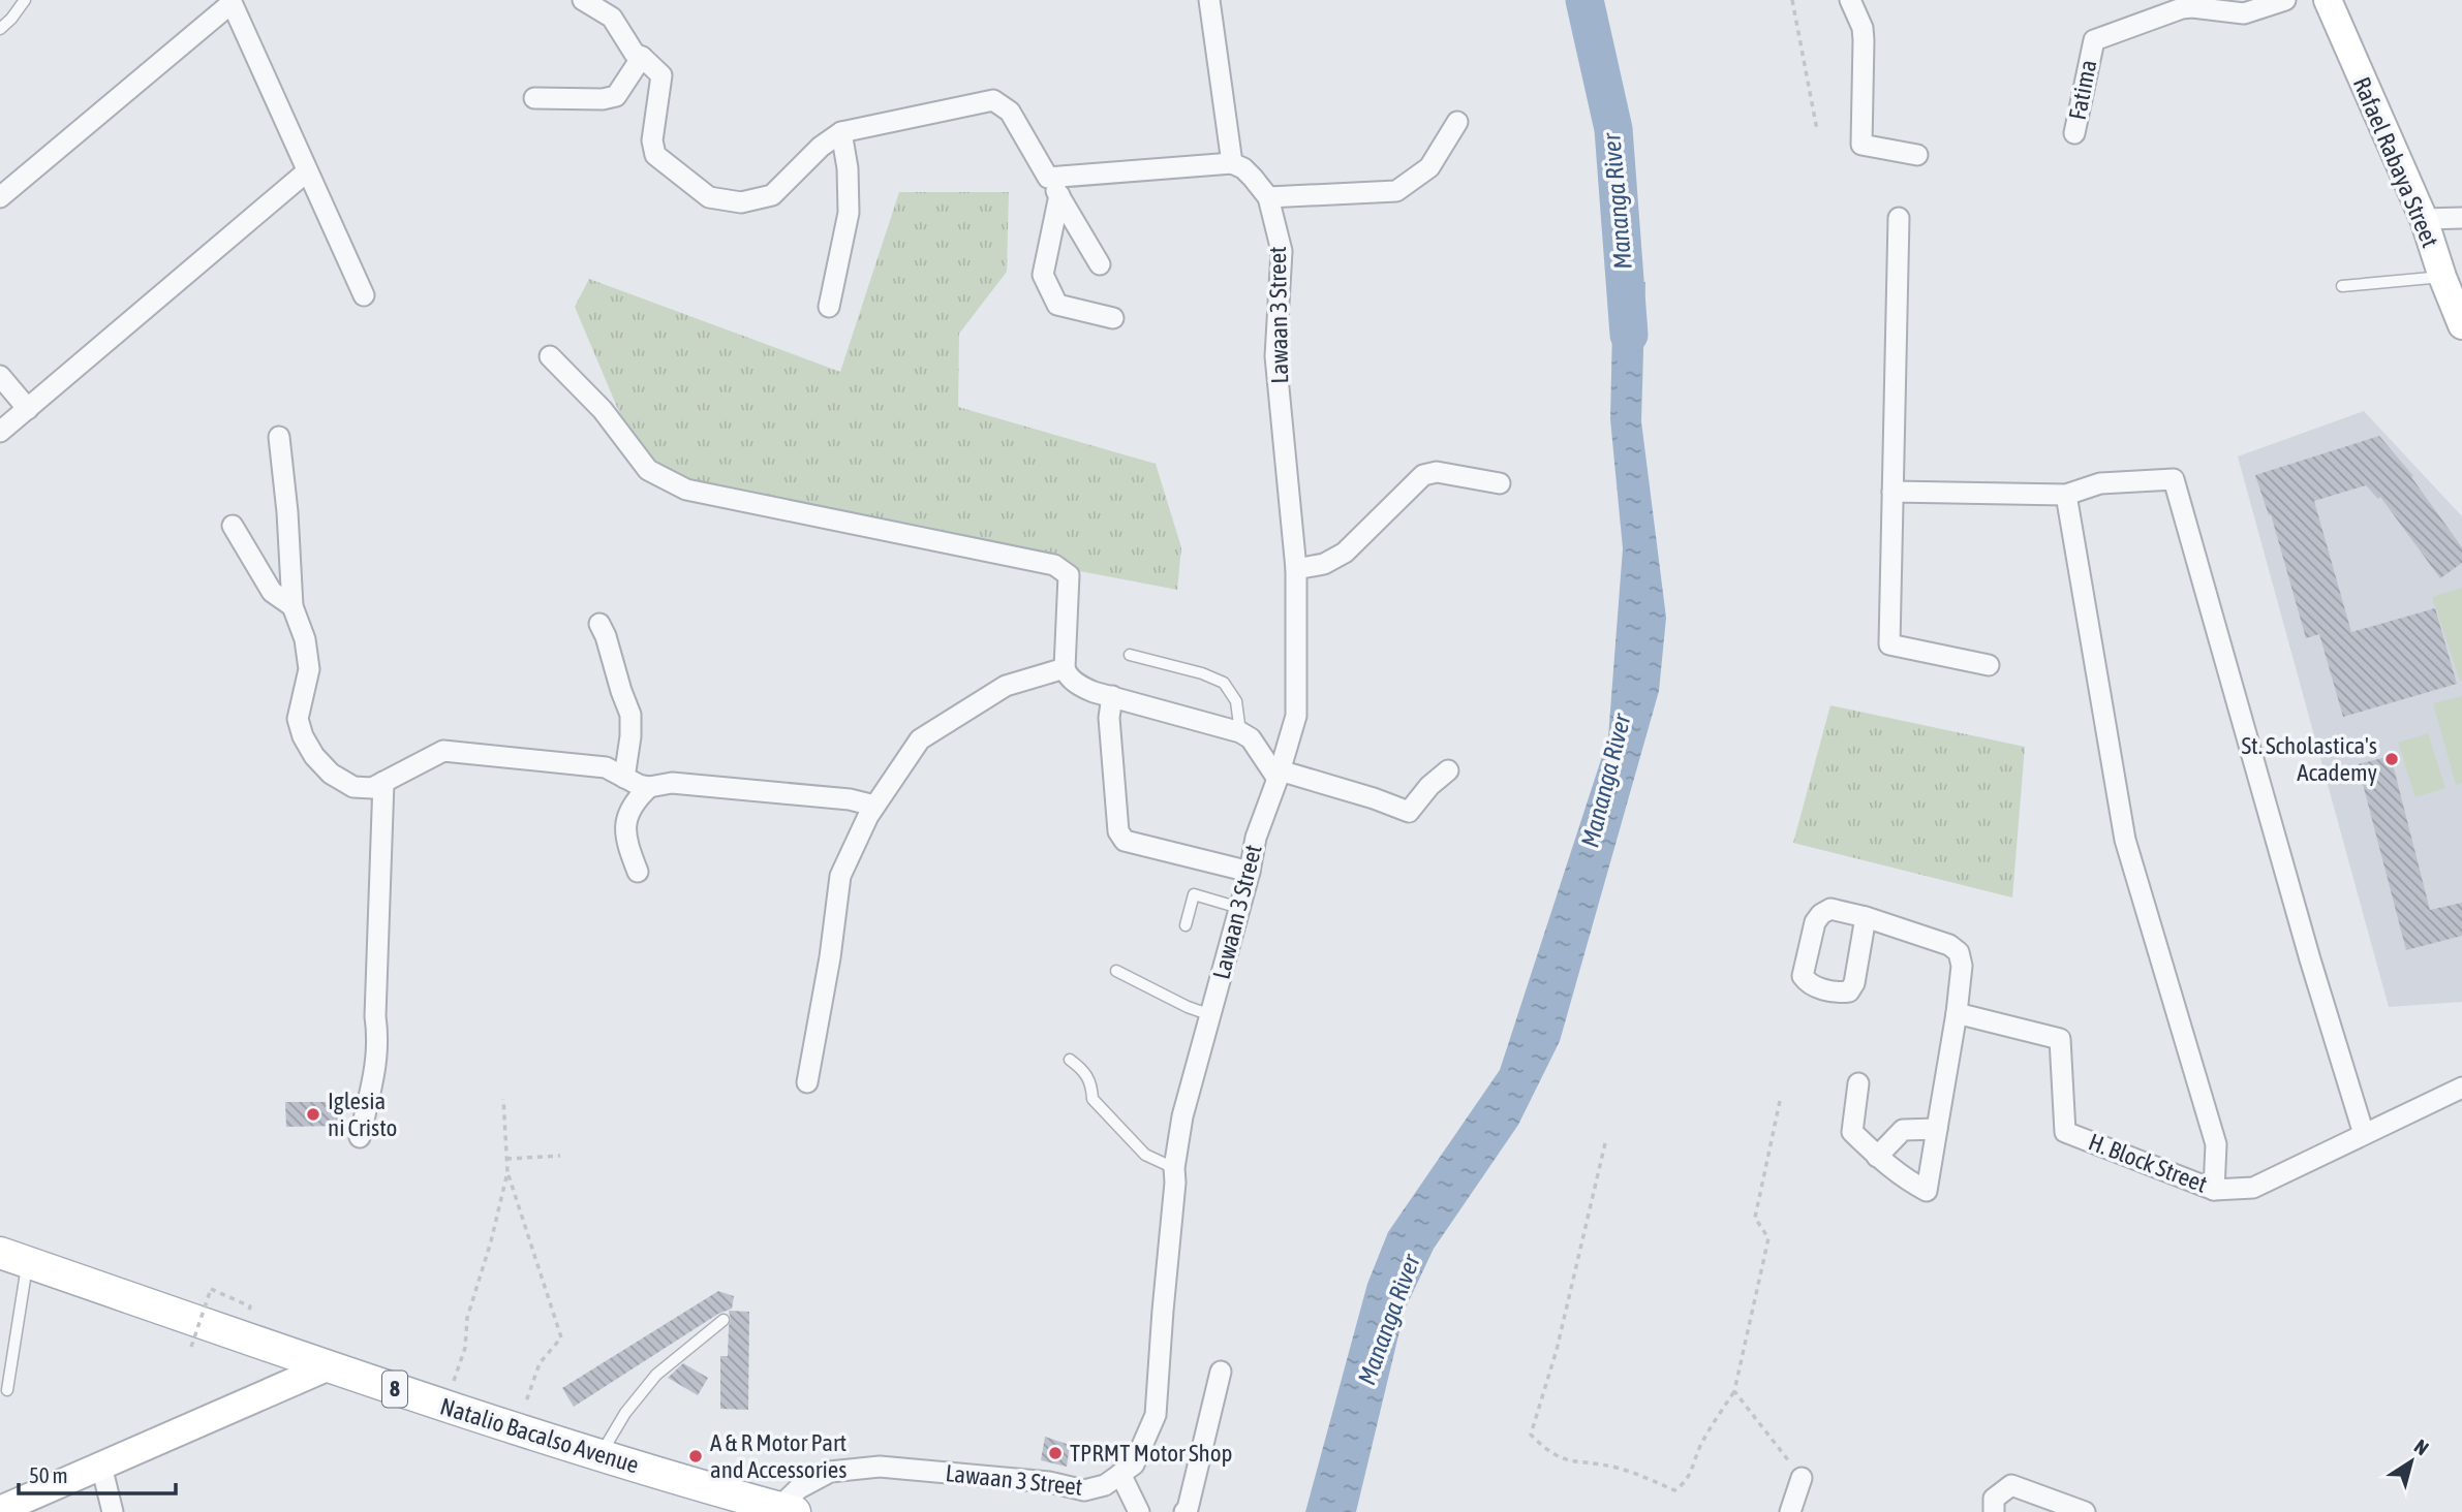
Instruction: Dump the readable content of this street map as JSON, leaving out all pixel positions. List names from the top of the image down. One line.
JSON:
{"streets":{"main road":["8","Natalio Bacalso Avenue"],"street":["Fatima","Rafael Rabaya Street","Lawaan 3 Street","H. Block Street"]},"crossings":[["Lawaan 3 Street","Natalio Bacalso Avenue"]],"water":["Mananga River"],"places":["St. Scholastica's Academy","Iglesia ni Cristo","TPRMT Motor Shop","A & R Motor Part and Accessories"],"scale_bar":"50 m","north":"top right"}
